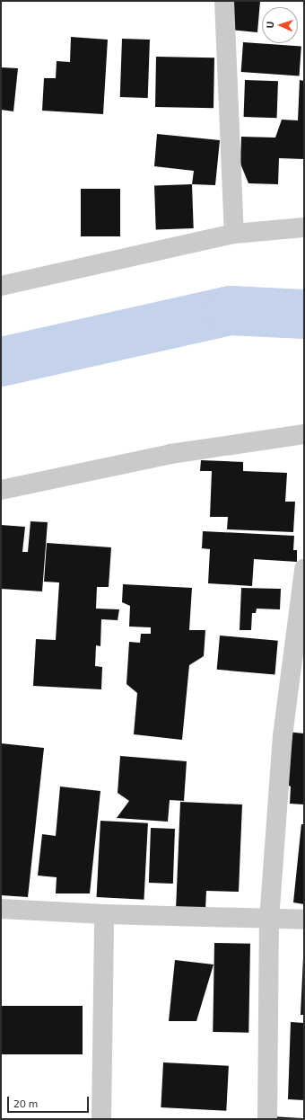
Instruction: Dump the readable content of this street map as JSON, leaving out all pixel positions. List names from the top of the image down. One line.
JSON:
{"scale_bar":"20 m","north":"left"}
